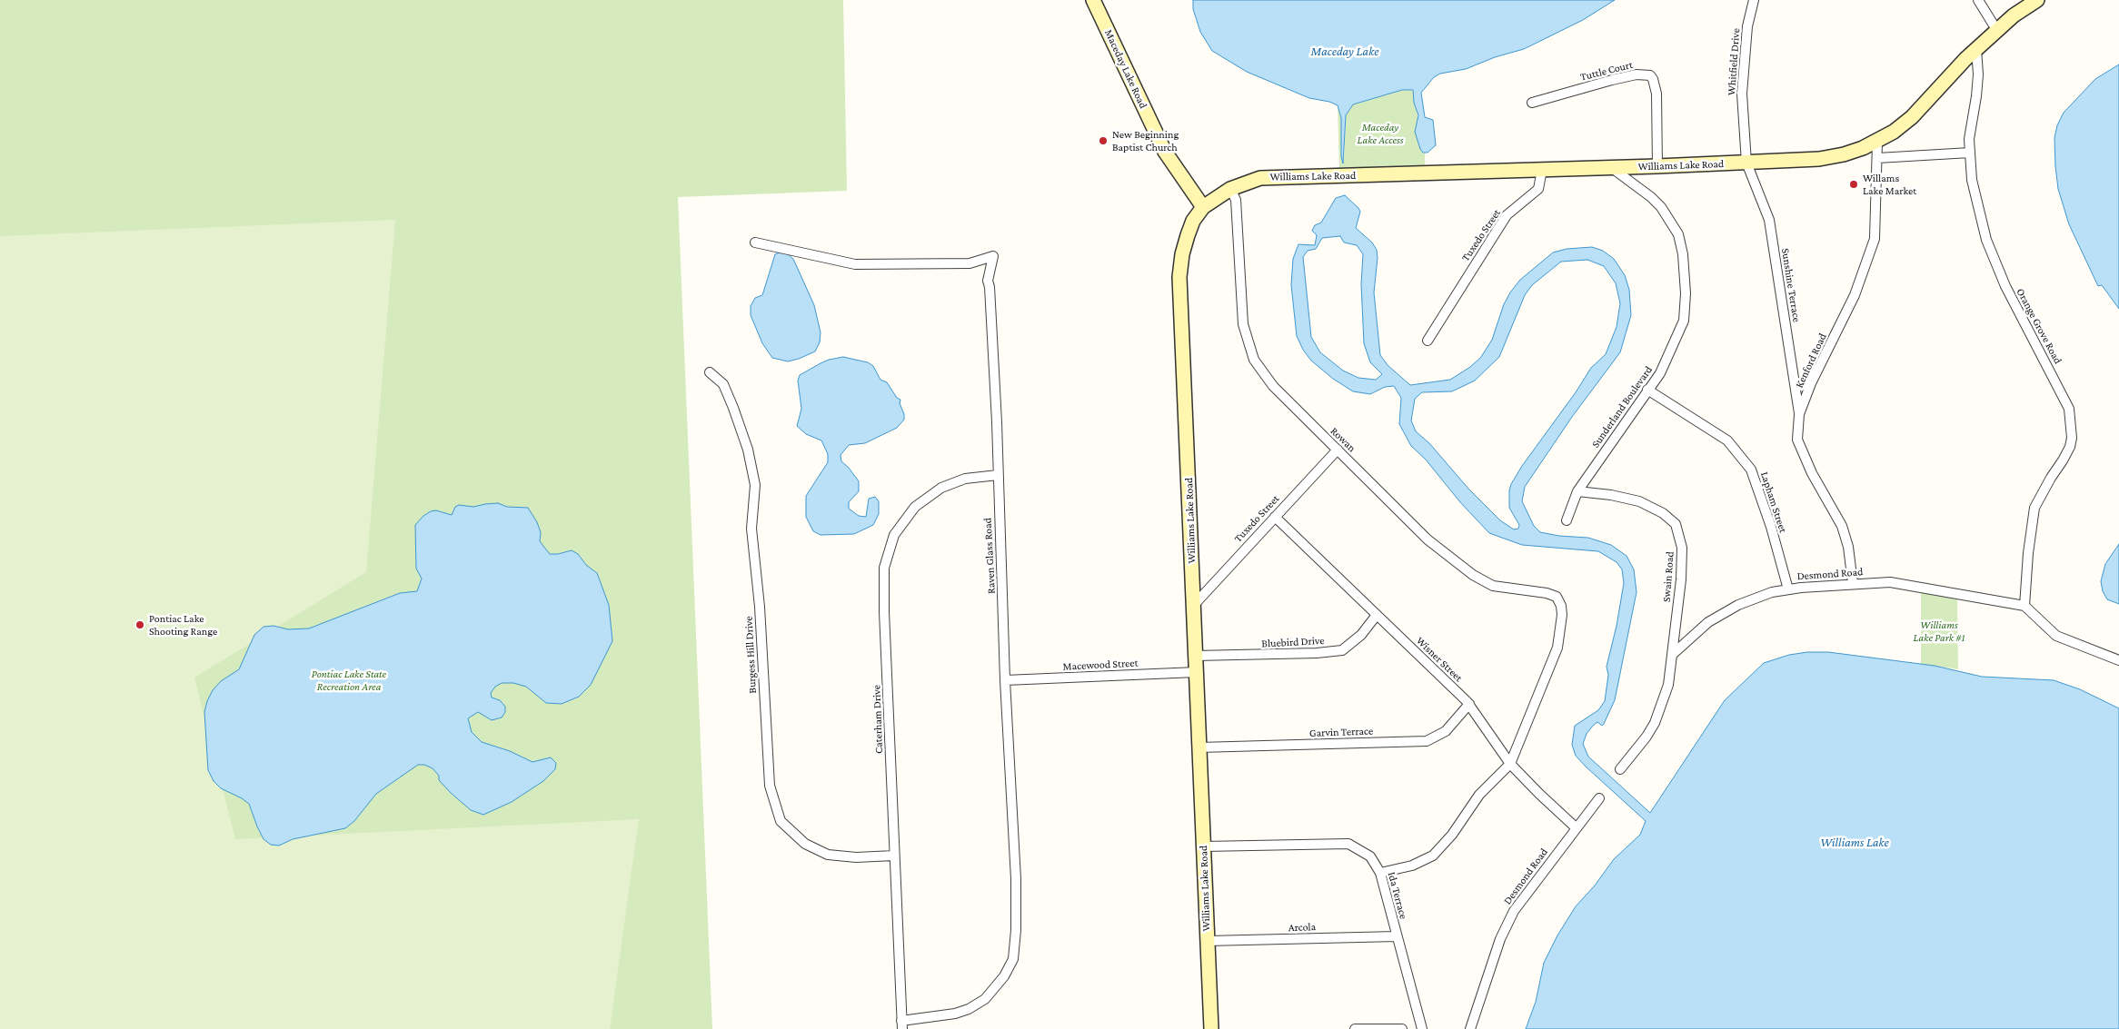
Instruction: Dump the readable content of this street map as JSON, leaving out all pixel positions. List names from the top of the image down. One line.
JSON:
{"streets":{"main road":["Maceday Lake Road","Williams Lake Road"],"street":["Whitfield Drive","Tuttle Court","Tuxedo Street","Sunshine Terrace","Orange Grove Road","Kenford Road","Sunderland Boulevard","Rowan","Lapham Street","Raven Glass Road","Desmond Road","Swain Road","Bluebird Drive","Burgess Hill Drive","Wisner Street","Macewood Street","Caterham Drive","Garvin Terrace","Ida Terrace","Arcola"]},"crossings":[["Whitfield Drive","Williams Lake Road"],["Whitfield Drive","Sunshine Terrace"],["Maceday Lake Road","Williams Lake Road"],["Tuttle Court","Williams Lake Road"],["Williams Lake Road","Tuxedo Street"],["Williams Lake Road","Sunshine Terrace"],["Williams Lake Road","Orange Grove Road"],["Williams Lake Road","Kenford Road"],["Williams Lake Road","Sunderland Boulevard"],["Williams Lake Road","Rowan"],["Williams Lake Road","Bluebird Drive"],["Williams Lake Road","Macewood Street"],["Williams Lake Road","Garvin Terrace"],["Williams Lake Road","Ida Terrace"],["Williams Lake Road","Arcola"],["Tuxedo Street","Rowan"],["Tuxedo Street","Wisner Street"],["Sunshine Terrace","Kenford Road"],["Orange Grove Road","Desmond Road"],["Kenford Road","Desmond Road"],["Sunderland Boulevard","Lapham Street"],["Sunderland Boulevard","Swain Road"],["Rowan","Wisner Street"],["Lapham Street","Desmond Road"],["Raven Glass Road","Macewood Street"],["Raven Glass Road","Caterham Drive"],["Desmond Road","Swain Road"],["Desmond Road","Wisner Street"],["Bluebird Drive","Wisner Street"],["Burgess Hill Drive","Caterham Drive"],["Wisner Street","Garvin Terrace"],["Ida Terrace","Arcola"]],"water":["Maceday Lake","Williams Lake"],"parks":["Maceday Lake Access","Williams Lake Park #1","Pontiac Lake State Recreation Area"],"places":["New Beginning Baptist Church","Willams Lake Market","Pontiac Lake Shooting Range"]}
